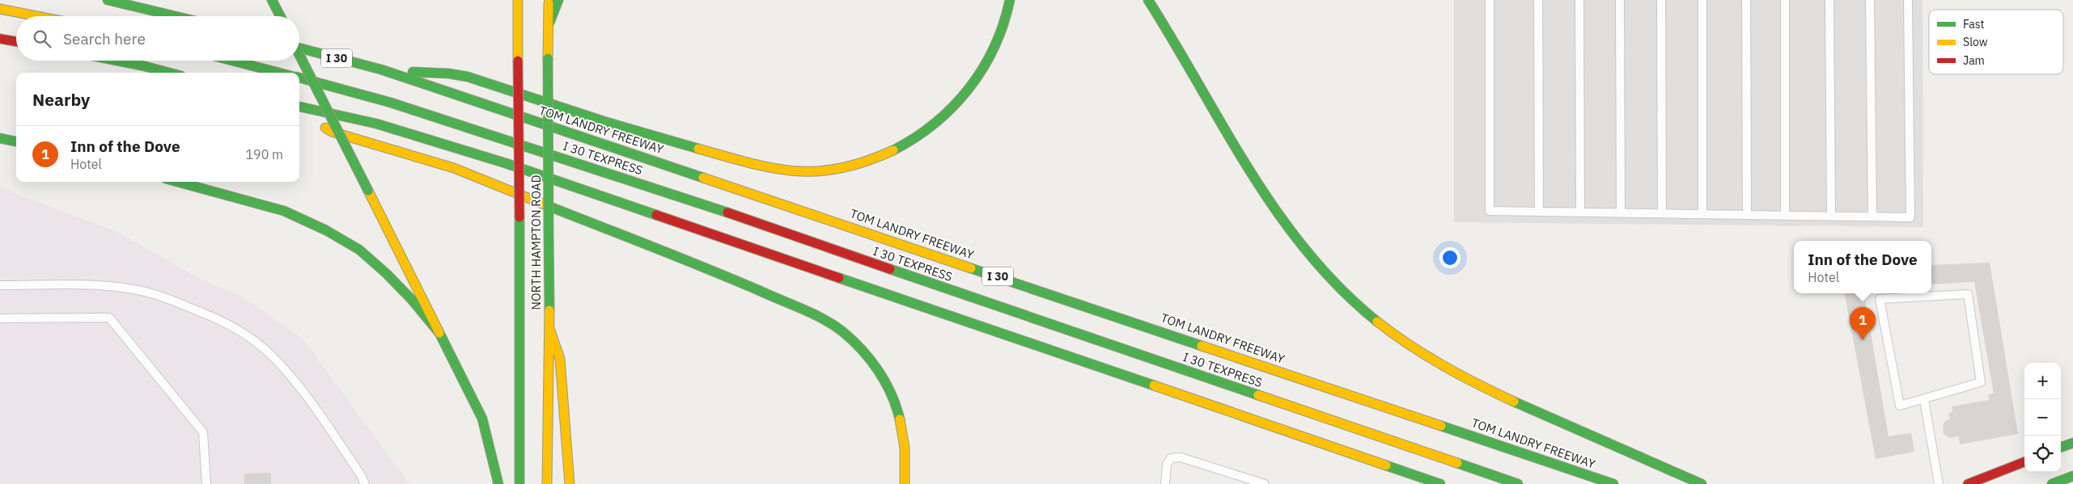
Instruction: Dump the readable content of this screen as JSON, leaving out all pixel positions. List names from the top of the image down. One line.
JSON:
{"streets":{"main road":["I 30","TOM LANDRY FREEWAY","I 30 TEXPRESS","NORTH HAMPTON ROAD"]},"legend":["Fast","Slow","Jam"],"page":{"search":"Search here","heading":"Nearby","list":[{"mark":"1","name":"Inn of the Dove","note":"Hotel","value":"190 m"}],"popup":["Inn of the Dove","Hotel"],"pins":"1","map_buttons":["+","−"]}}
